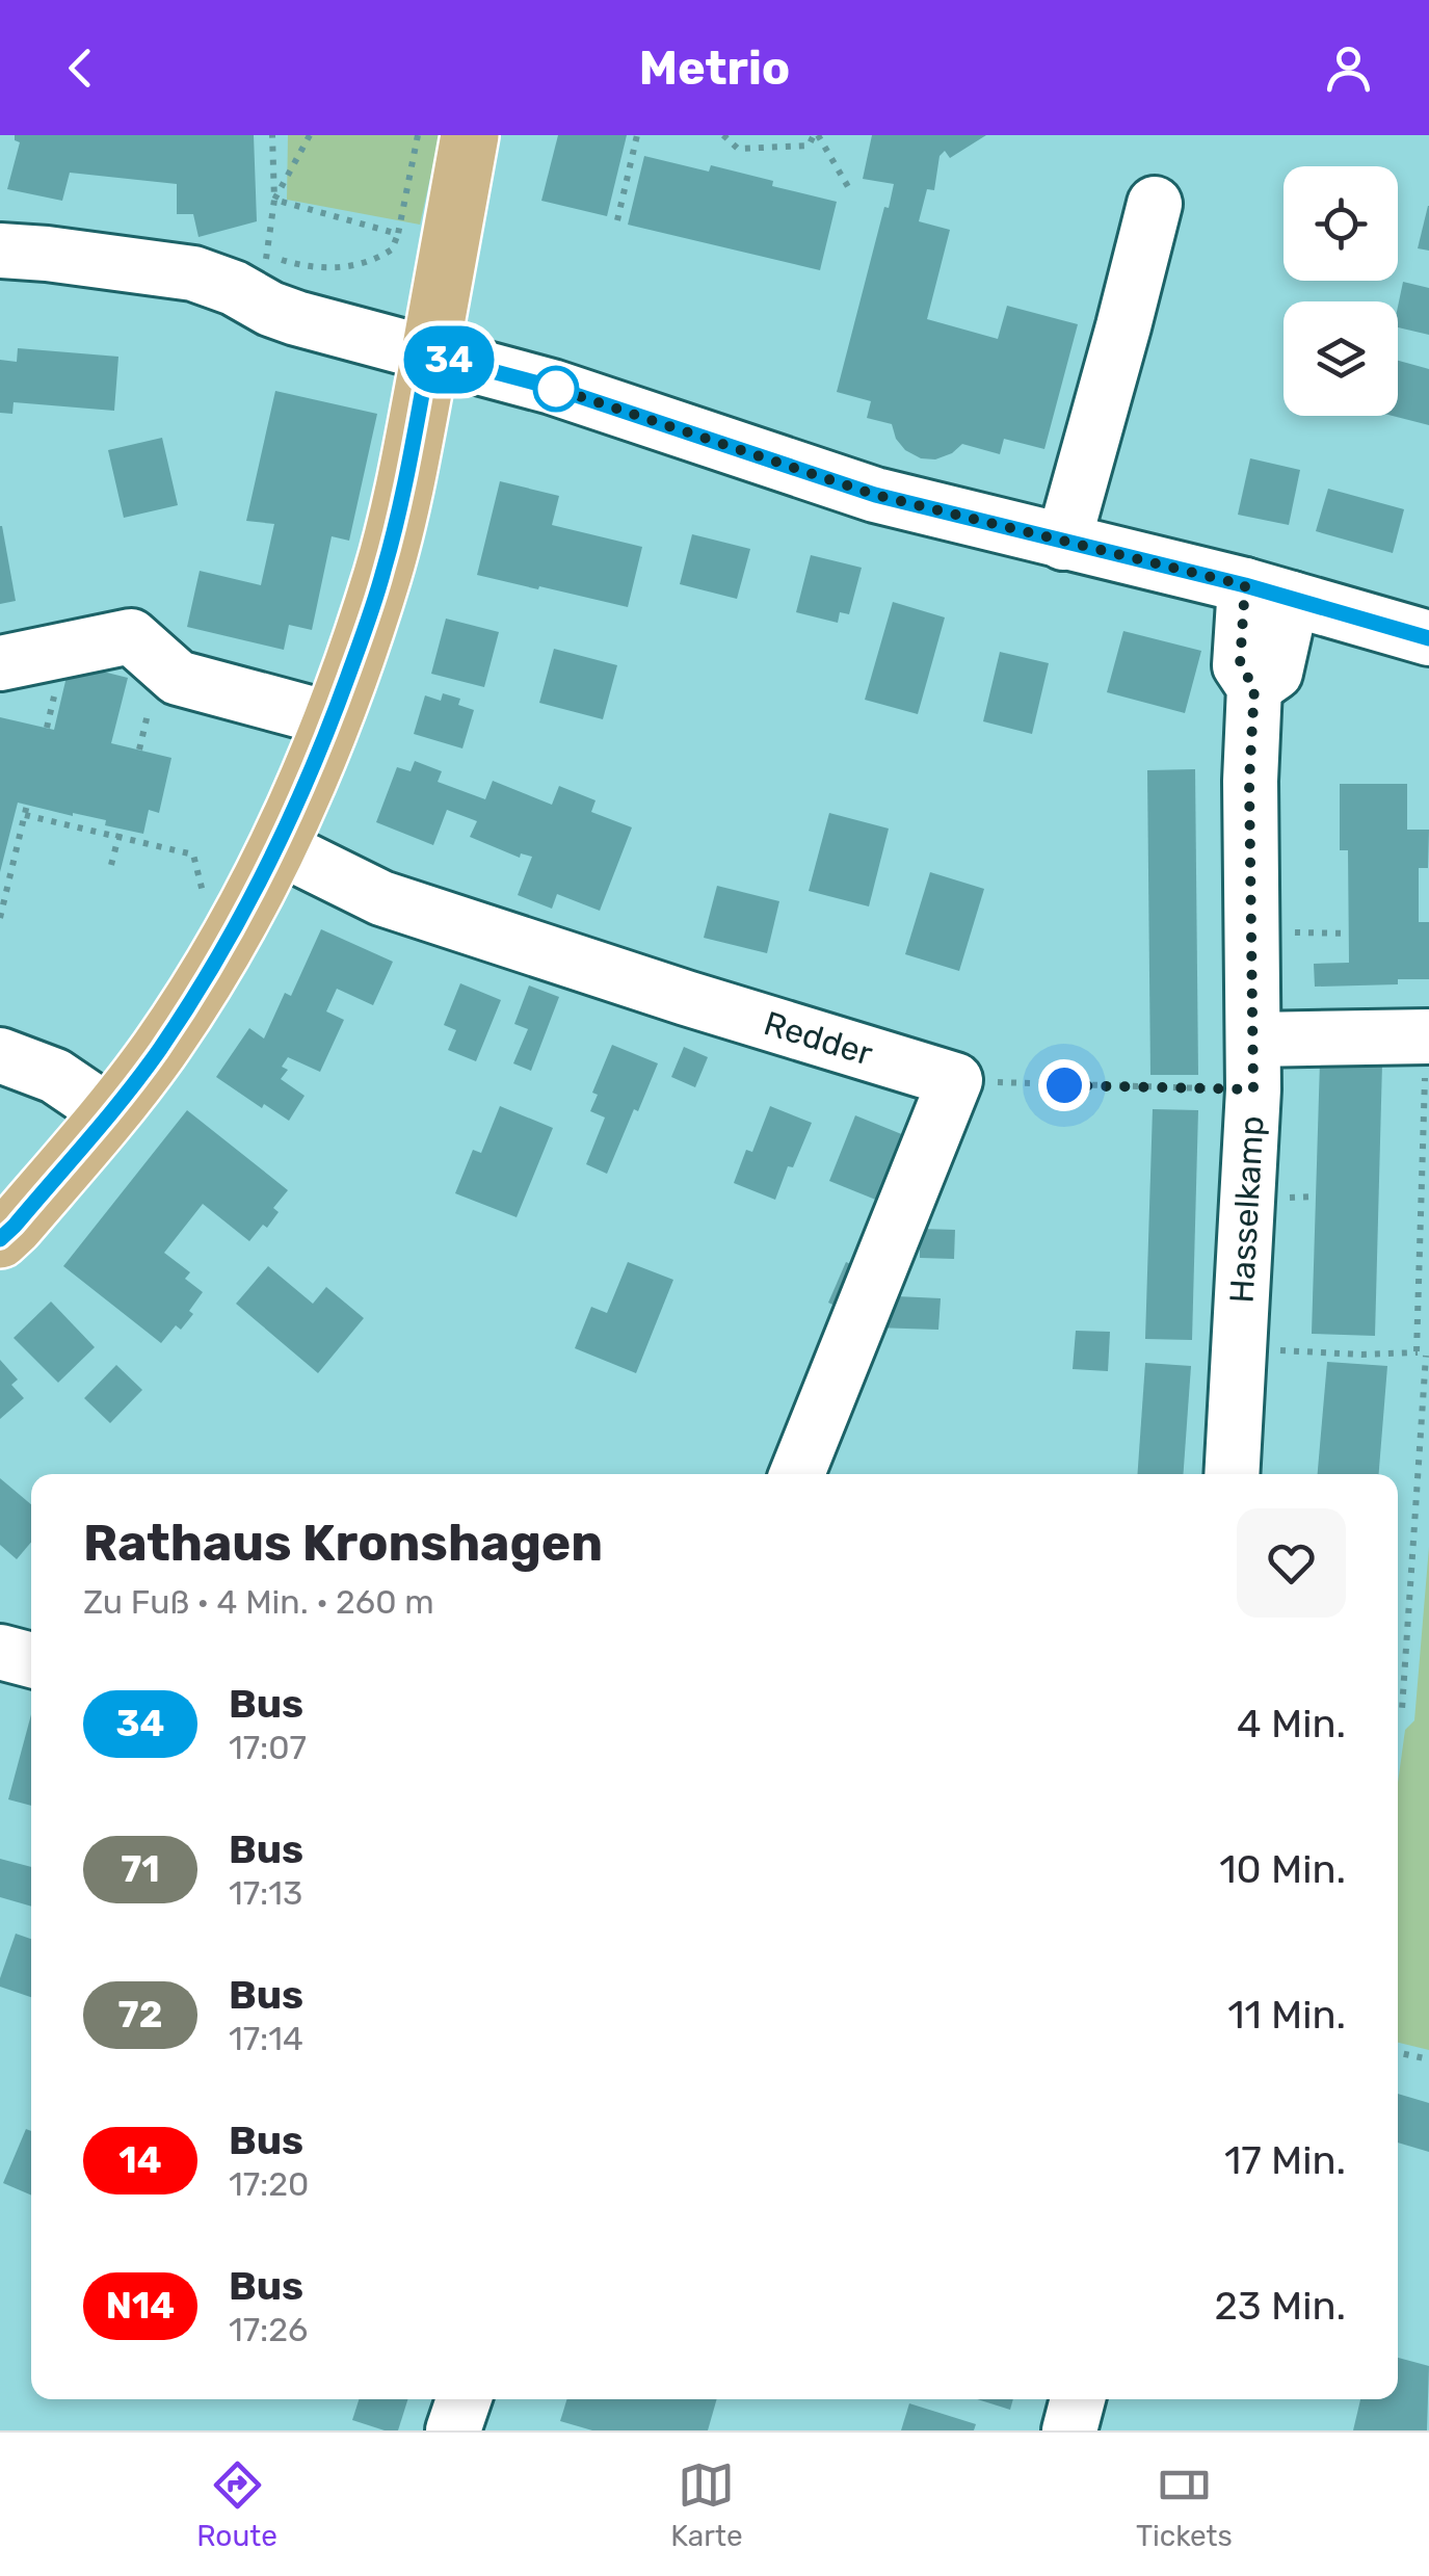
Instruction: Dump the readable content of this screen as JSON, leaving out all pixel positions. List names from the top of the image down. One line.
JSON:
{"streets":{"street":["Redder","Hasselkamp"]},"lines":["bus line 34"],"page":{"header":"Metrio","on_map":"34","heading":["Rathaus Kronshagen","Zu Fuß · 4 Min. · 260 m"],"list":[{"mark":"34","name":"Bus","note":"17:07","value":"4 Min."},{"mark":"71","name":"Bus","note":"17:13","value":"10 Min."},{"mark":"72","name":"Bus","note":"17:14","value":"11 Min."},{"mark":"14","name":"Bus","note":"17:20","value":"17 Min."},{"mark":"N14","name":"Bus","note":"17:26","value":"23 Min."}],"tabs":["Route","Karte","Tickets"]}}
